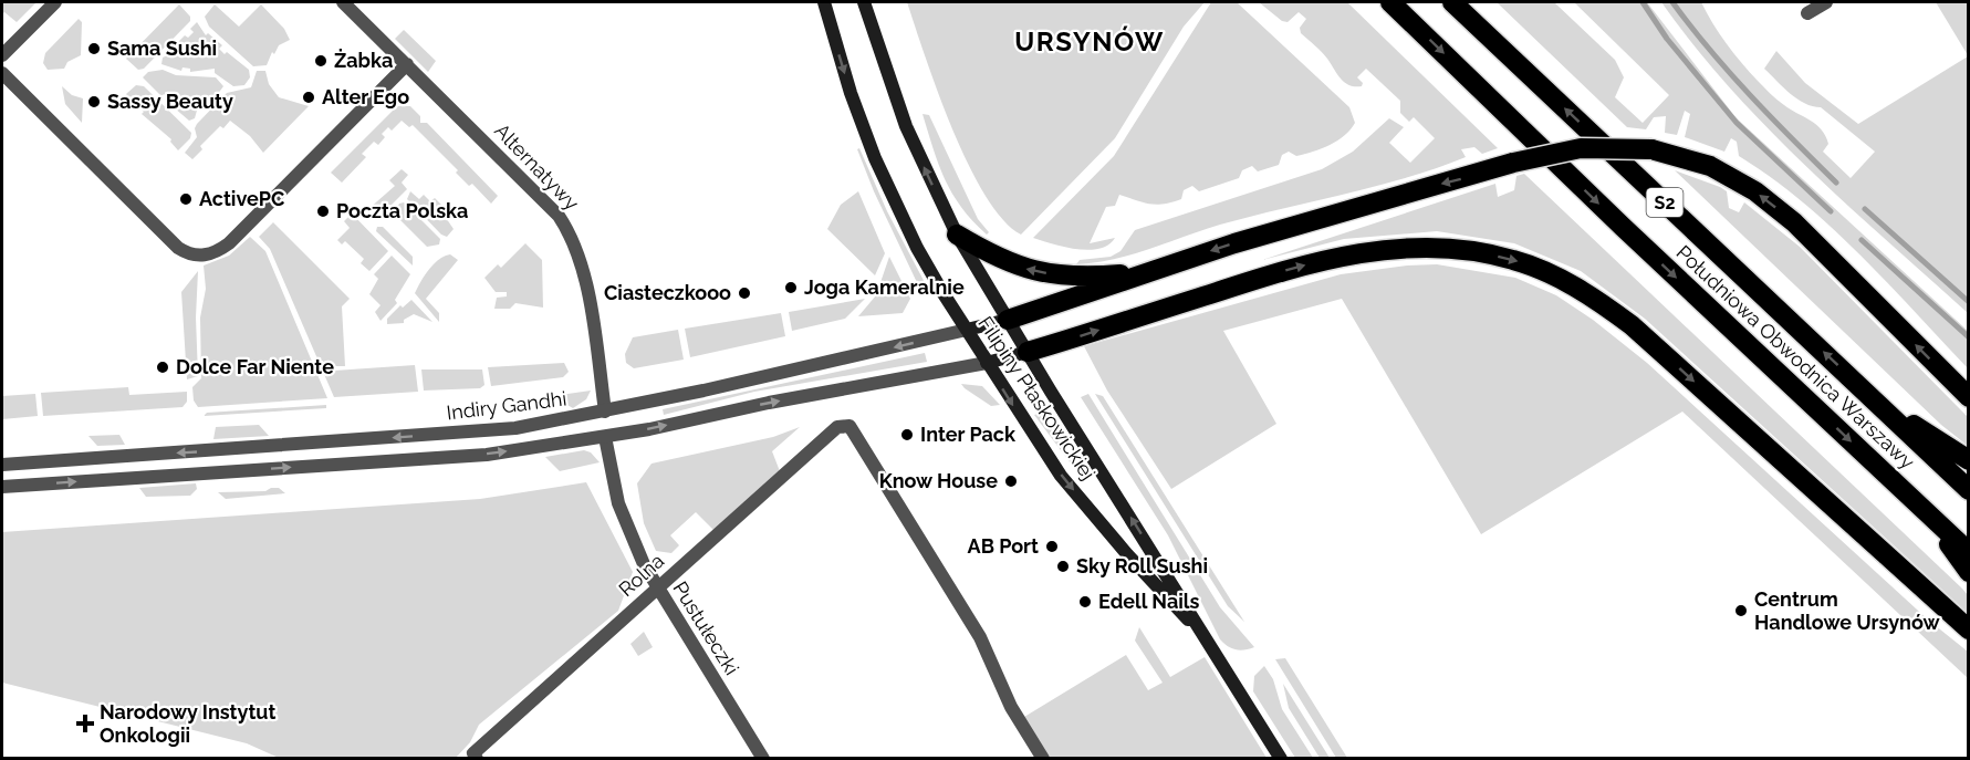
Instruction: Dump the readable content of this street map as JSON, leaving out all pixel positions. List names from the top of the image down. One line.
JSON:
{"streets":{"highway":["S2","Południowa Obwodnica Warszawy"],"main road":["Filipiny Płaskowickiej","Indiry Gandhi"],"street":["Alternatywy","Rolna","Pustułeczki"]},"crossings":[["Alternatywy","Indiry Gandhi"],["Filipiny Płaskowickiej","Indiry Gandhi"],["Rolna","Pustułeczki"]],"one_way":["Indiry Gandhi"],"districts":["URSYNÓW"],"places":{"other":["Sama Sushi","Żabka","Alter Ego","Sassy Beauty","ActivePC","Poczta Polska","Joga Kameralnie","Ciasteczkooo","Dolce Far Niente","Inter Pack","Know House","AB Port","Sky Roll Sushi","Edell Nails","Centrum Handlowe Ursynów"],"health":["Narodowy Instytut Onkologii"]}}
